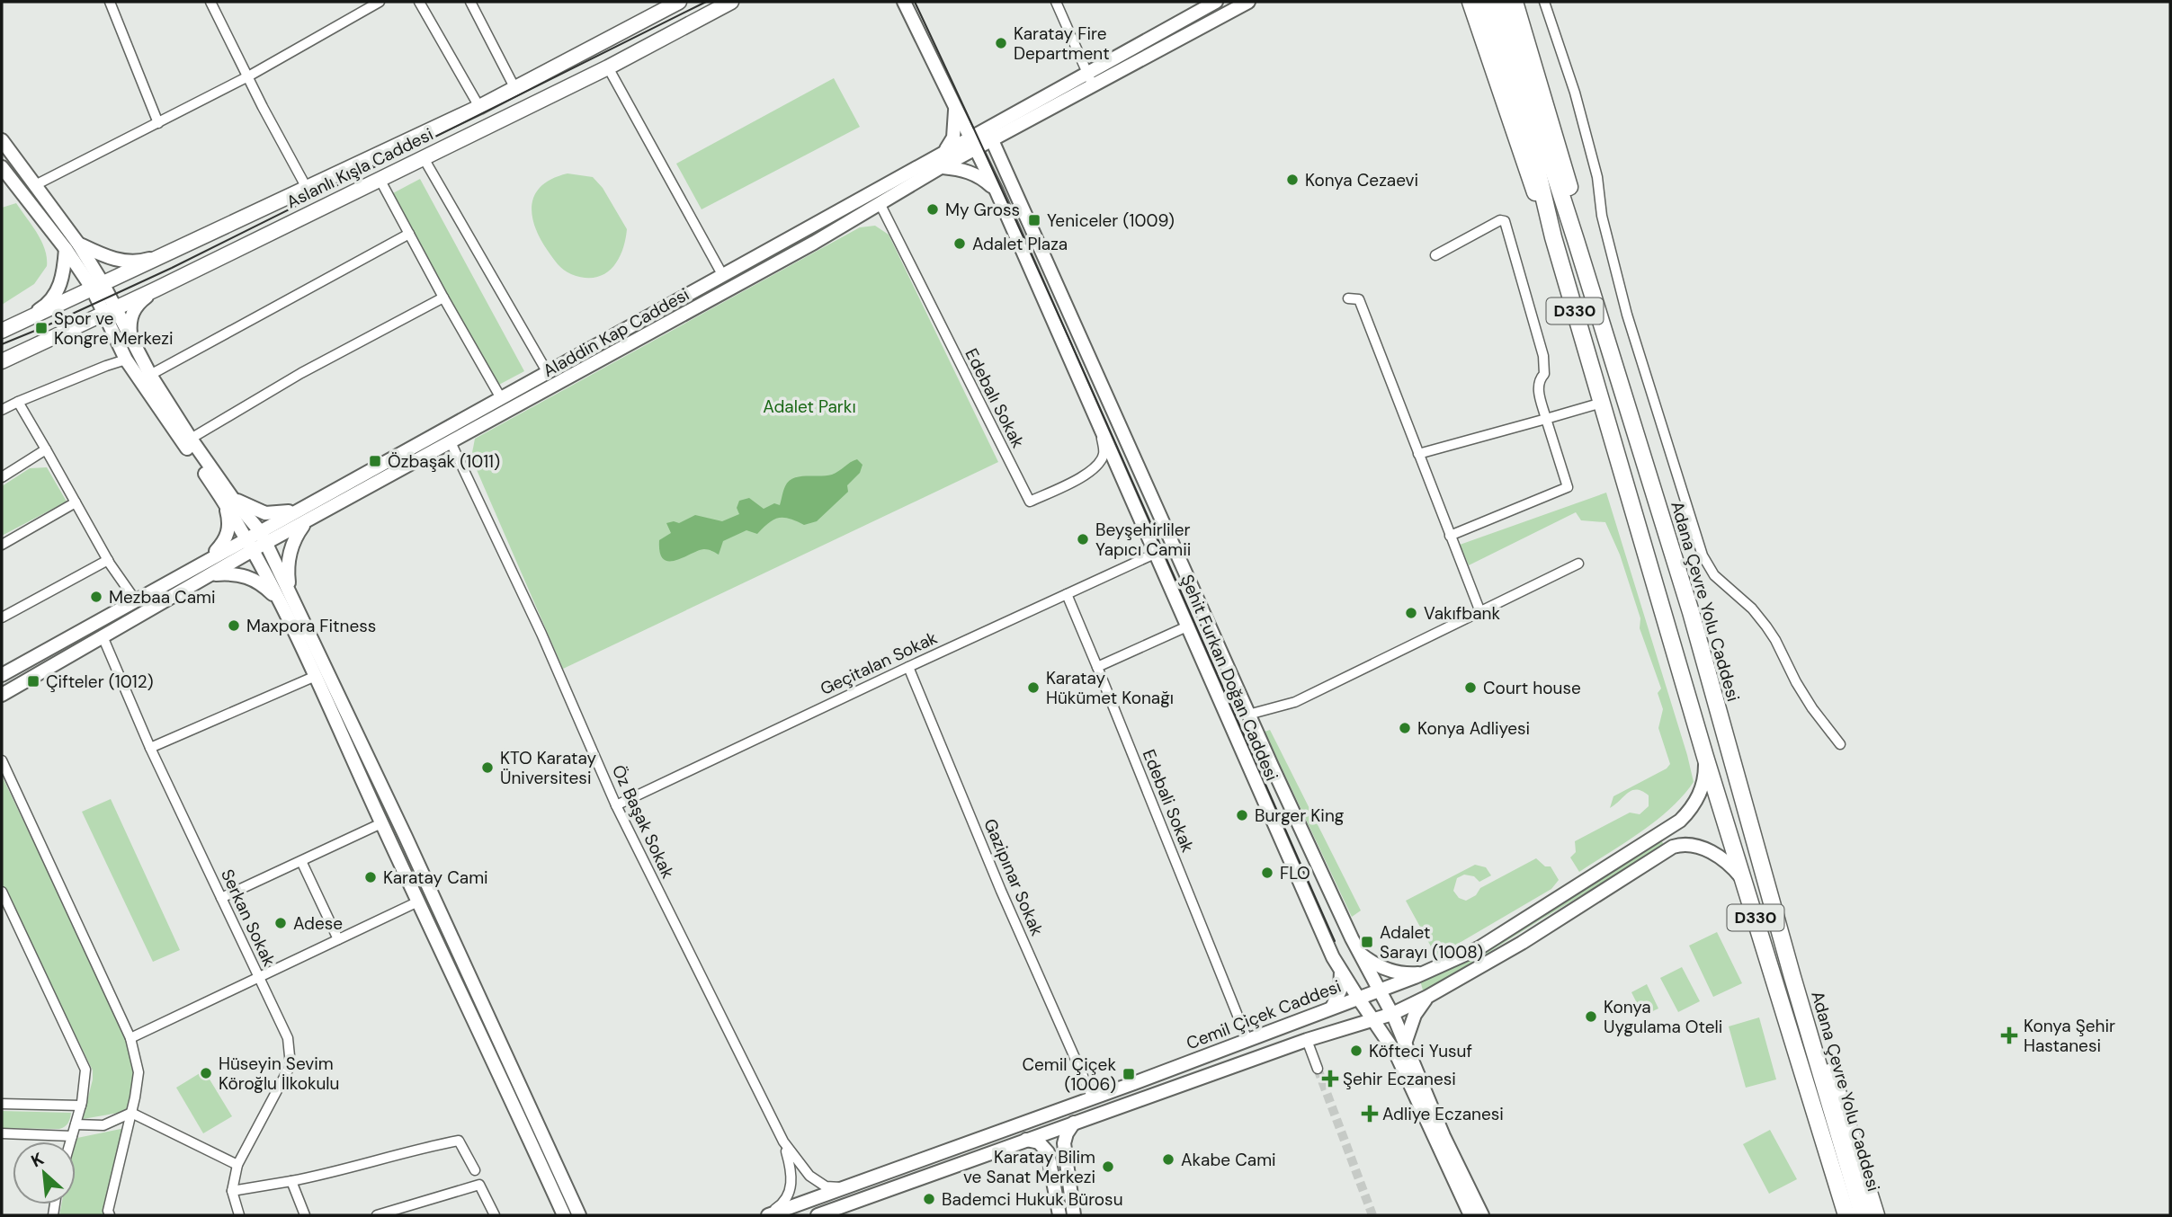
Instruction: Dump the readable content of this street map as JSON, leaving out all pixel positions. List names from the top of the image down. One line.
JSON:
{"streets":{"highway":["D330","Adana Çevre Yolu Caddesi"],"main road":["Aslanlı Kışla Caddesi"],"street":["Aladdin Kap Caddesi","Edebalı Sokak","Geçitalan Sokak","Şehit Furkan Doğan Caddesi","Edebali Sokak","Öz Başak Sokak","Gazipınar Sokak","Serkan Sokak","Cemil Çiçek Caddesi"]},"crossings":[["Aladdin Kap Caddesi","Edebalı Sokak"],["Aladdin Kap Caddesi","Şehit Furkan Doğan Caddesi"],["Aladdin Kap Caddesi","Öz Başak Sokak"],["Aladdin Kap Caddesi","Serkan Sokak"],["Edebalı Sokak","Şehit Furkan Doğan Caddesi"],["Adana Çevre Yolu Caddesi","Cemil Çiçek Caddesi"],["Geçitalan Sokak","Şehit Furkan Doğan Caddesi"],["Geçitalan Sokak","Edebali Sokak"],["Geçitalan Sokak","Öz Başak Sokak"],["Geçitalan Sokak","Gazipınar Sokak"],["Şehit Furkan Doğan Caddesi","Cemil Çiçek Caddesi"],["Edebali Sokak","Cemil Çiçek Caddesi"],["Gazipınar Sokak","Cemil Çiçek Caddesi"]],"parks":["Adalet Parkı"],"places":{"other":["Karatay Fire Department","Konya Cezaevi","My Gross","Adalet Plaza","Beyşehirliler Yapıcı Camii","Mezbaa Cami","Vakıfbank","Maxpora Fitness","Karatay Hükümet Konağı","Court house","Konya Adliyesi","KTO Karatay Üniversitesi","Burger King","FLO","Karatay Cami","Adese","Konya Uygulama Oteli","Köfteci Yusuf","Hüseyin Sevim Köroğlu İlkokulu","Akabe Cami","Karatay Bilim ve Sanat Merkezi","Bademci Hukuk Bürosu"],"transit":["Yeniceler (1009)","Spor ve Kongre Merkezi","Özbaşak (1011)","Çifteler (1012)","Adalet Sarayı (1008)","Cemil Çiçek (1006)"],"health":["Konya Şehir Hastanesi","Şehir Eczanesi","Adliye Eczanesi"]},"north":"top left"}
